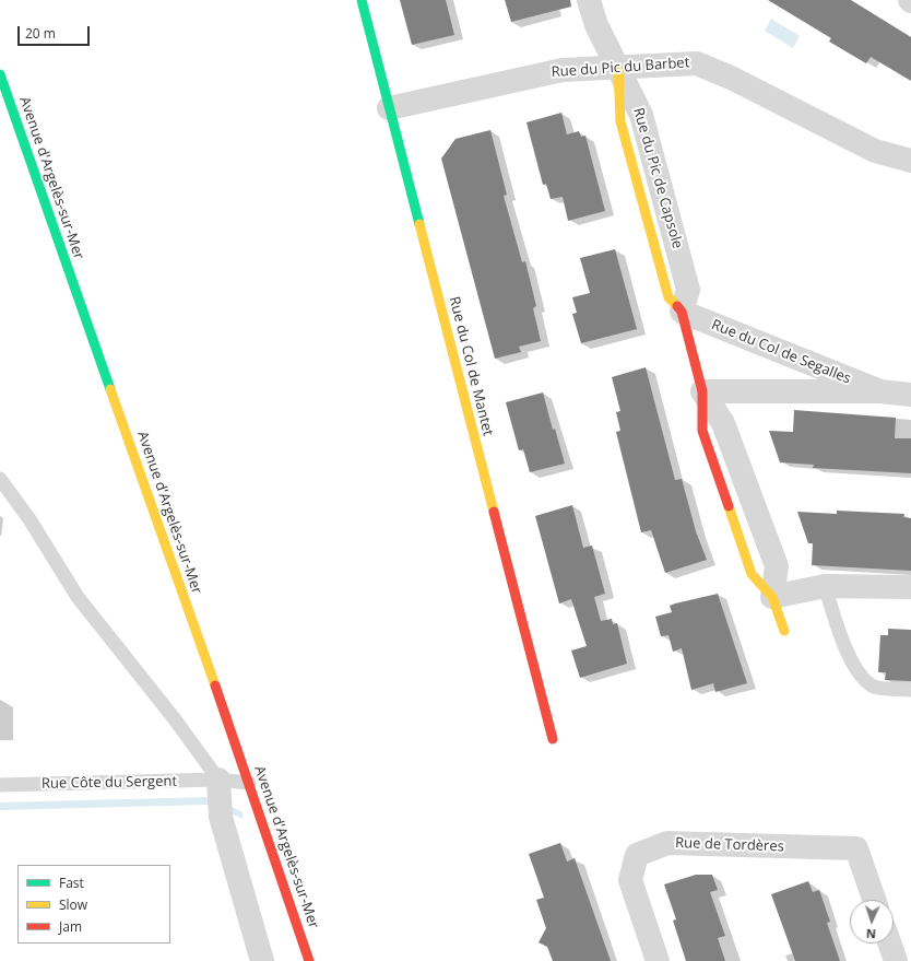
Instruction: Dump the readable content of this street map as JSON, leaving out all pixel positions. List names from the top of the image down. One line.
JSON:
{"streets":{"main road":["Avenue d'Argelès-sur-Mer","Rue du Pic de Capsole","Rue du Col de Mantet"],"street":["Rue du Pic du Barbet","Rue du Col de Segalles","Rue de Tordères"],"lane":["Rue Côte du Sergent"]},"crossings":[["Rue du Pic du Barbet","Rue du Pic de Capsole"],["Rue du Pic du Barbet","Rue du Col de Mantet"],["Avenue d'Argelès-sur-Mer","Rue Côte du Sergent"],["Rue du Pic de Capsole","Rue du Col de Segalles"]],"legend":["Fast","Slow","Jam"],"scale_bar":"20 m","north":"bottom"}
